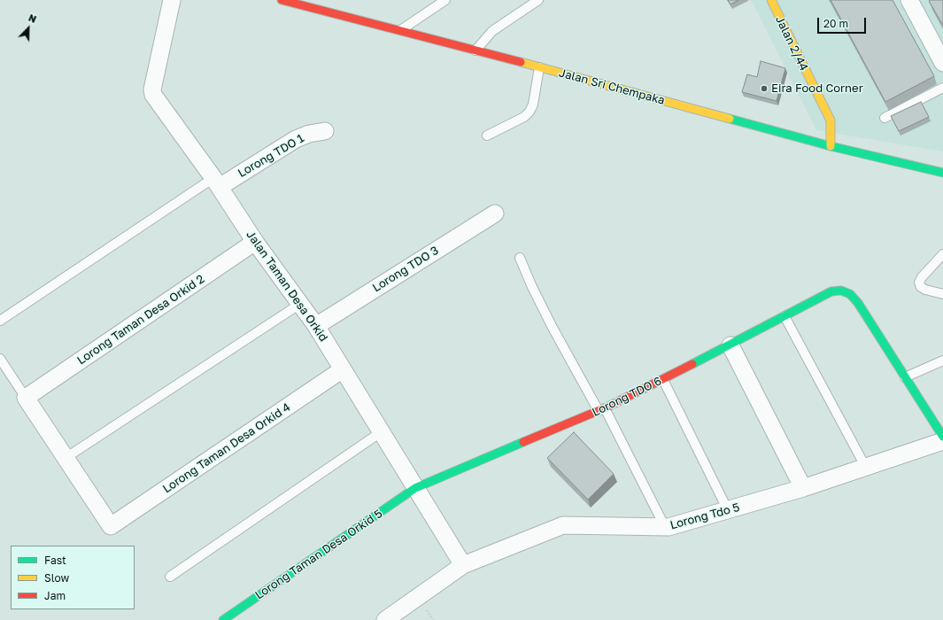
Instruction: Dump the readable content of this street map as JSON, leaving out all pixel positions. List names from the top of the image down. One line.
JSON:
{"streets":{"street":["Jalan 2/44","Jalan Sri Chempaka","Lorong TDO 1","Lorong TDO 3","Jalan Taman Desa Orkid","Lorong Taman Desa Orkid 2","Lorong TDO 6","Lorong Taman Desa Orkid 4","Lorong Tdo 5","Lorong Taman Desa Orkid 5"]},"crossings":[["Jalan 2/44","Jalan Sri Chempaka"],["Lorong TDO 1","Jalan Taman Desa Orkid"],["Lorong TDO 3","Jalan Taman Desa Orkid"],["Jalan Taman Desa Orkid","Lorong Taman Desa Orkid 2"],["Jalan Taman Desa Orkid","Lorong TDO 6"],["Jalan Taman Desa Orkid","Lorong Taman Desa Orkid 4"],["Jalan Taman Desa Orkid","Lorong Tdo 5"],["Jalan Taman Desa Orkid","Lorong Taman Desa Orkid 5"],["Lorong TDO 6","Lorong Taman Desa Orkid 5"]],"places":["Eira Food Corner"],"legend":["Fast","Slow","Jam"],"scale_bar":"20 m","north":"top right"}
